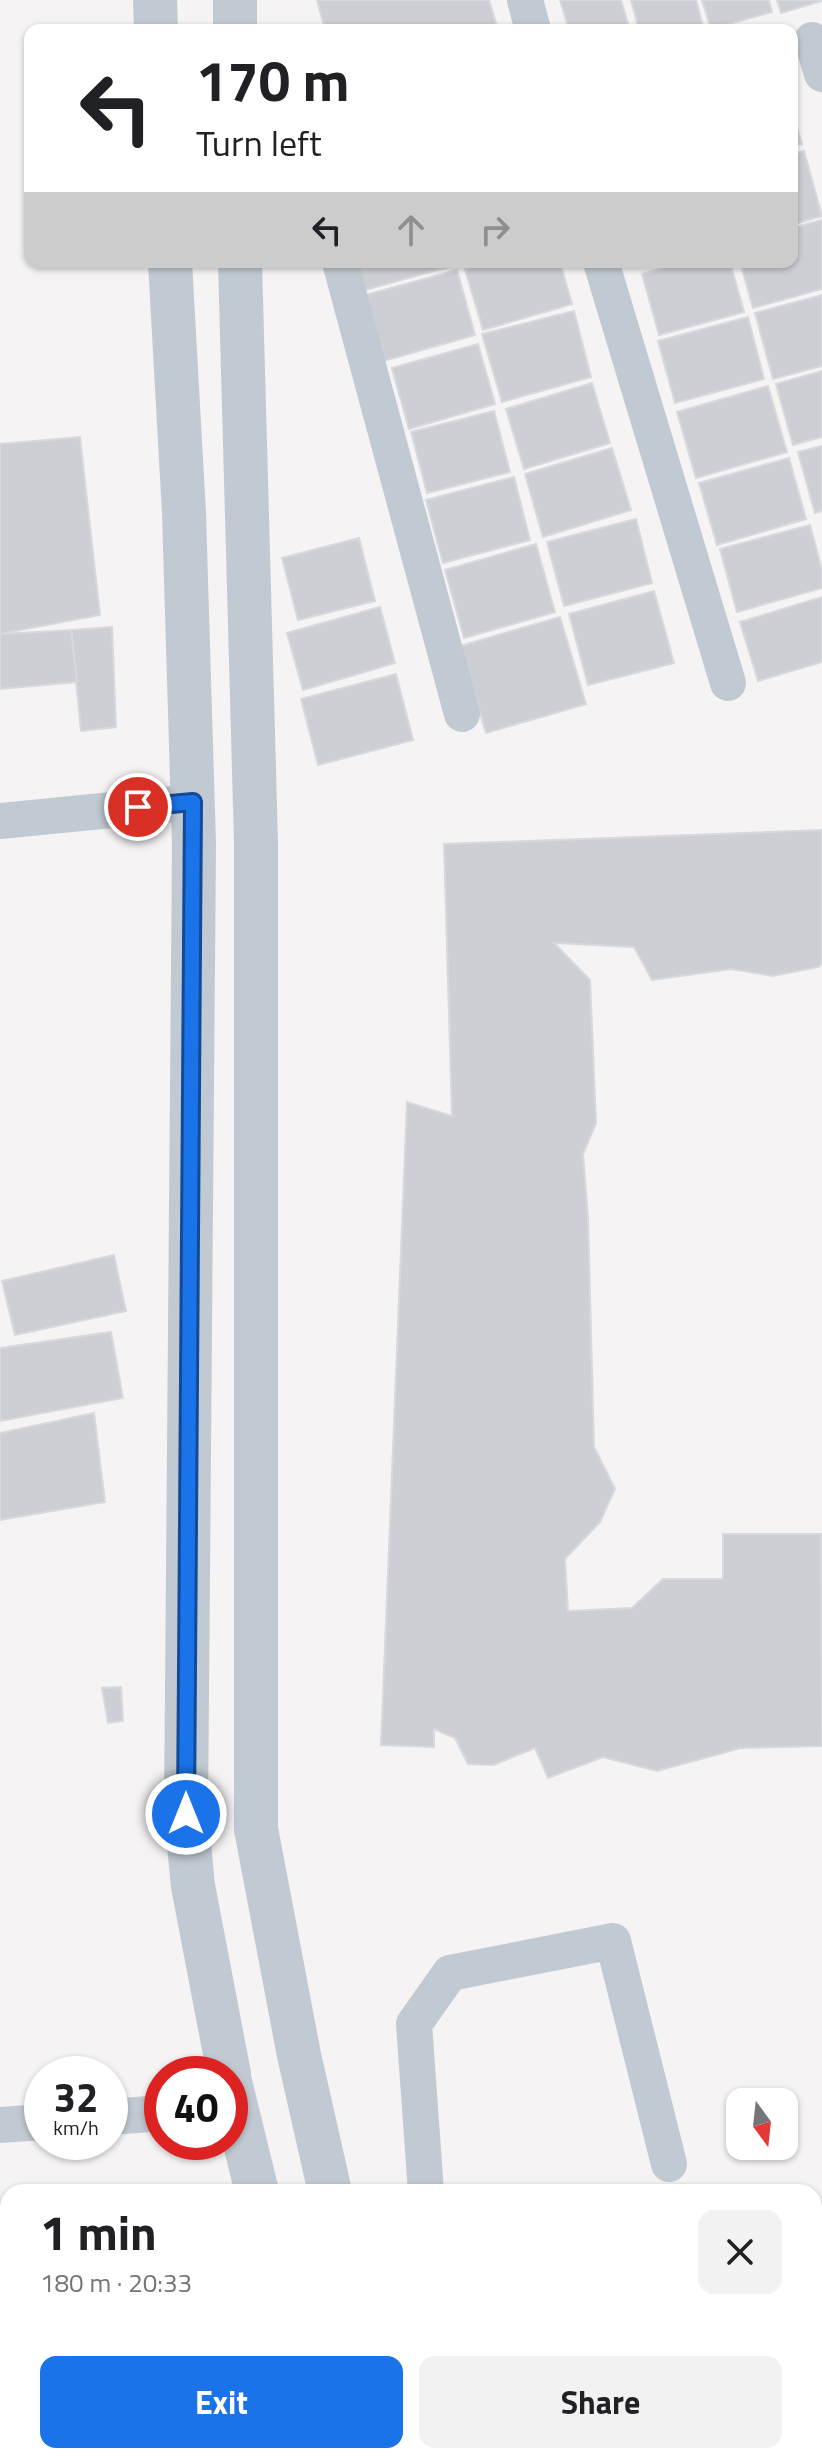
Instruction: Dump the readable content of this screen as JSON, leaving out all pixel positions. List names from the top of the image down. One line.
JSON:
{"north":"bottom","page":{"turn":["170 m","Turn left"],"speed":"32 km/h","limit":"40","heading":["1 min","180 m · 20:33"],"buttons":["Exit","Share"]}}
